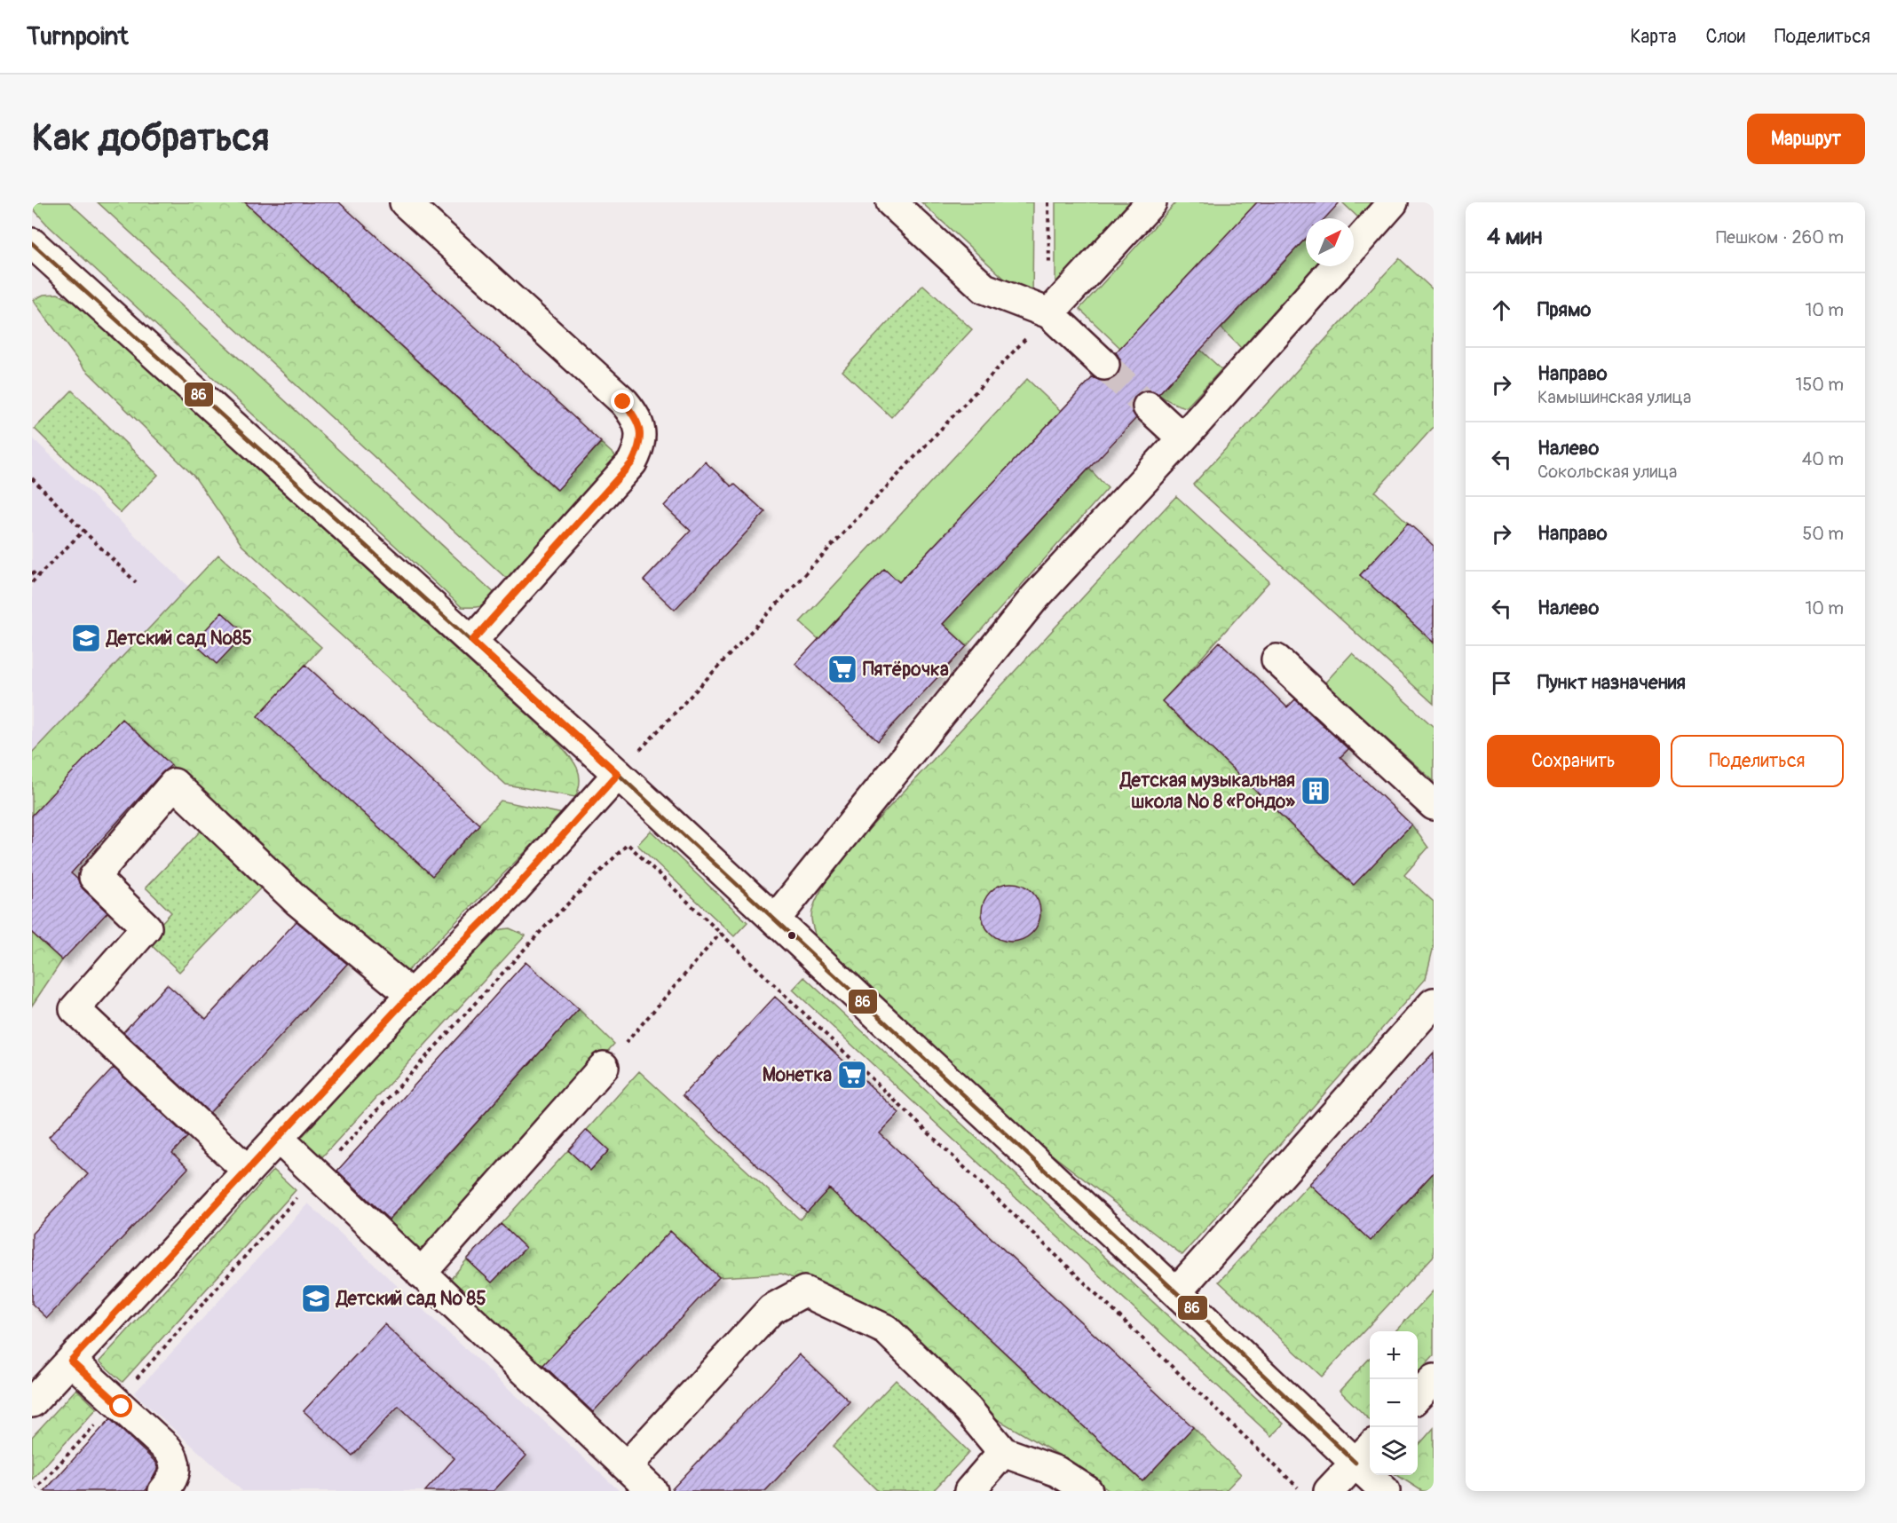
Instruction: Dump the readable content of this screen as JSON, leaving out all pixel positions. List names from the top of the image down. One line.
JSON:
{"places":{"school or university":["Детский сад №85","Детский сад № 85"],"supermarket":["Пятёрочка","Монетка"],"building":["Детская музыкальная школа № 8 «Рондо»"]},"lines":["transit line 86"],"north":"top right","page":{"header":"Turnpoint","nav":["Карта","Слои","Поделиться"],"buttons":["Маршрут",["Сохранить","Поделиться"]],"title":"Как добраться","heading":["4 мин","Пешком · 260 m"],"list":[["Прямо","10 m"],["Направо","Камышинская улица","150 m"],["Налево","Сокольская улица","40 m"],["Направо","50 m"],["Налево","10 m"],"Пункт назначения"],"map_buttons":["+","−"]}}
